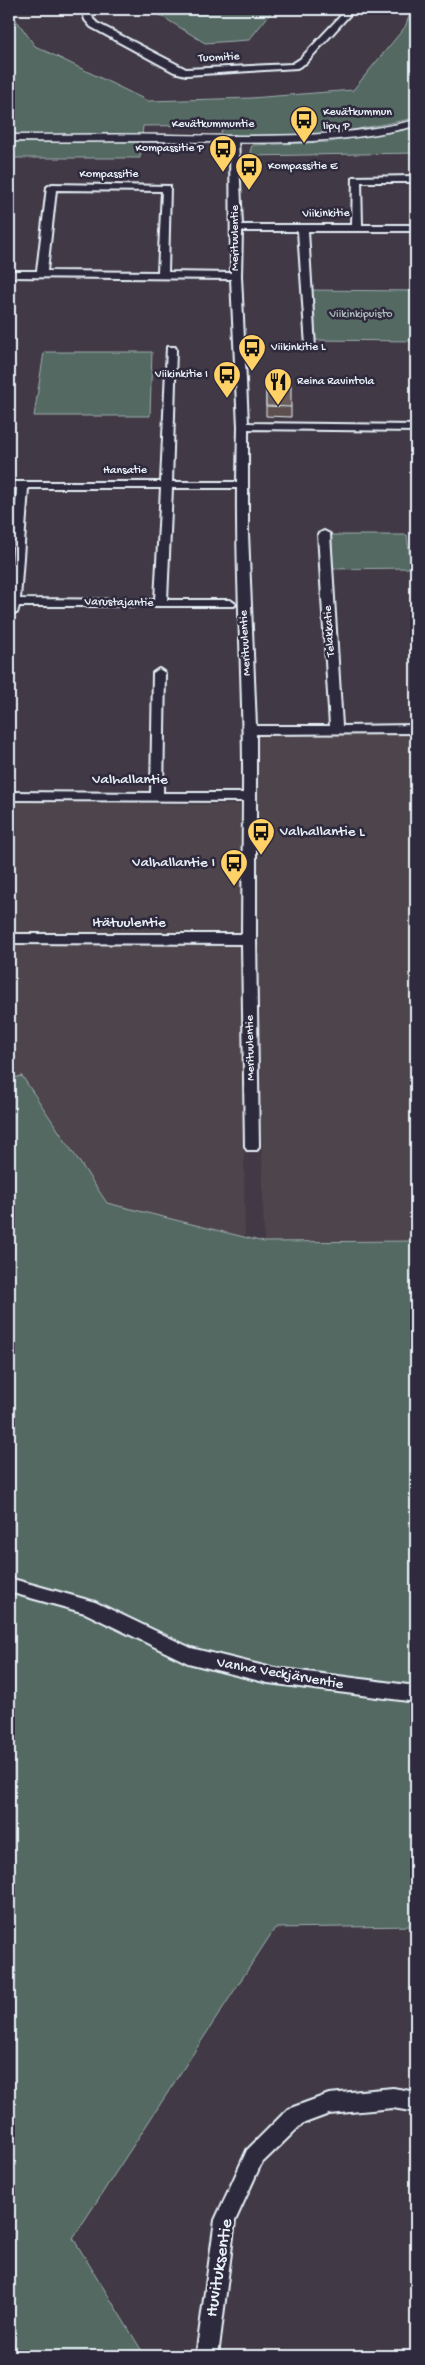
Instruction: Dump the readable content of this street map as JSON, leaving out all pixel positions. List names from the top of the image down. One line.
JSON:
{"streets":{"street":["Tuomitie","Kevätkummuntie","Kompassitie","Viikinkitie","Merituulentie","Hansatie","Varustajantie","Telakkatie","Valhallantie","Itätuulentie","Vanha Veckjärventie","Huvituksentie"]},"crossings":[["Kevätkummuntie","Merituulentie"],["Viikinkitie","Merituulentie"],["Merituulentie","Hansatie"],["Merituulentie","Valhallantie"],["Merituulentie","Itätuulentie"]],"parks":["Viikinkipuisto"],"places":{"bus stop":["Kevätkummun lipy P","Kompassitie P","Kompassitie E","Viikinkitie L","Viikinkitie I","Valhallantie L","Valhallantie I"],"restaurant":["Reina Ravintola"]}}
